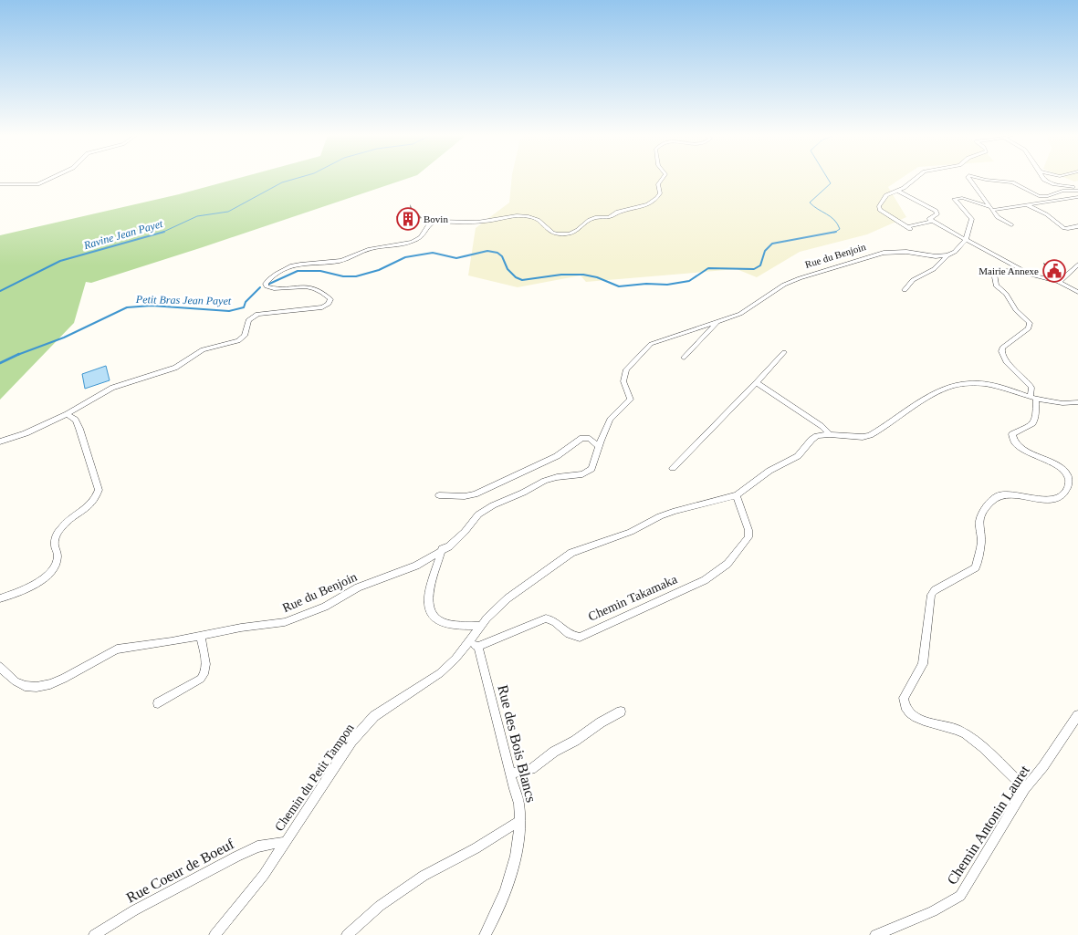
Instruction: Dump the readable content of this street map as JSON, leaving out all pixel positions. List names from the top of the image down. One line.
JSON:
{"streets":{"street":["Rue du Benjoin","Chemin Takamaka","Rue des Bois Blancs","Chemin du Petit Tampon","Chemin Antonin Lauret","Rue Coeur de Boeuf"]},"crossings":[["Chemin Takamaka","Rue des Bois Blancs"],["Chemin Takamaka","Chemin du Petit Tampon"],["Rue des Bois Blancs","Chemin du Petit Tampon"],["Chemin du Petit Tampon","Rue Coeur de Boeuf"]],"water":["Ravine Jean Payet","Petit Bras Jean Payet"],"places":{"building":["Bovin"],"public building":["Mairie Annexe"]}}
